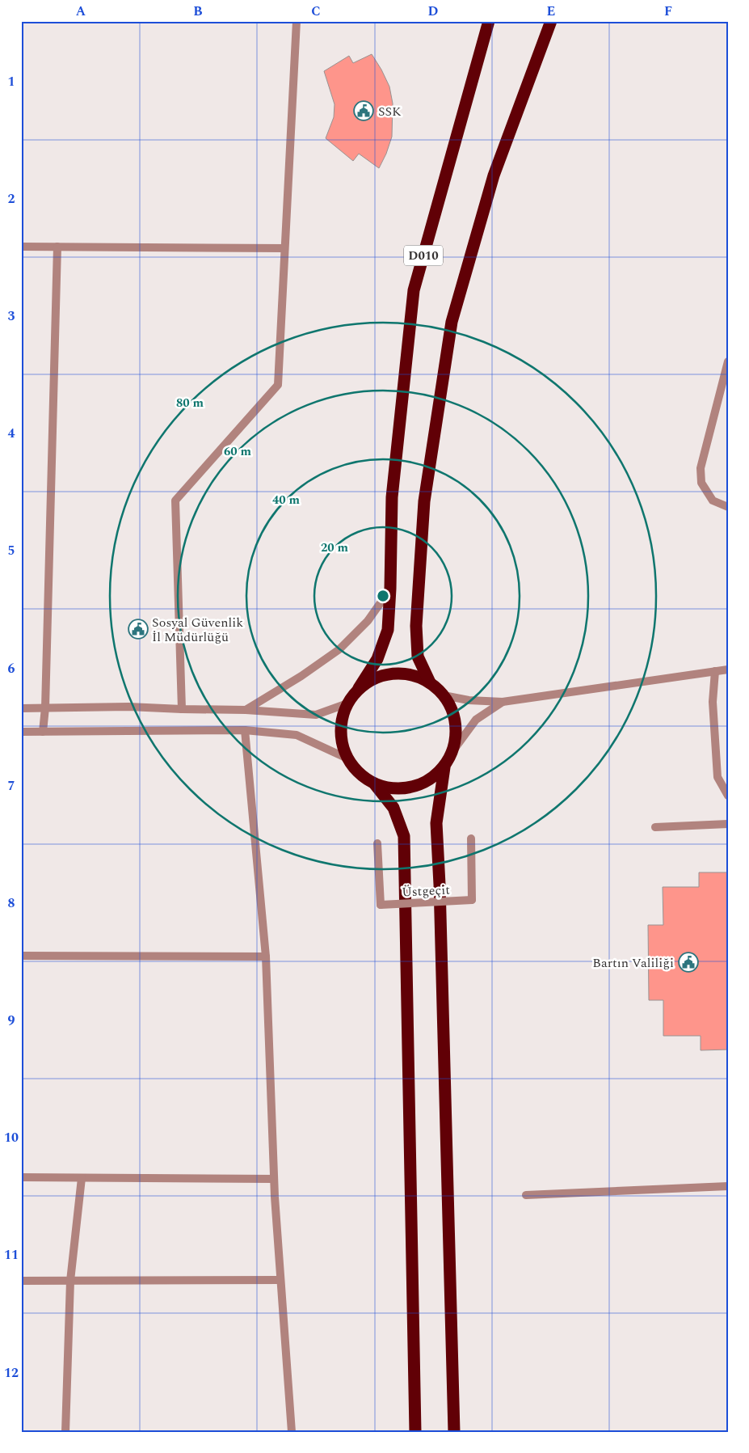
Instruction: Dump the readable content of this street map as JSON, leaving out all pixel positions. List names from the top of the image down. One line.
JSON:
{"streets":{"highway":["D010"],"street":["Üstgeçit"]},"places":{"public building":["SSK","Sosyal Güvenlik İl Müdürlüğü","Bartın Valiliği"]},"grid":{"columns":["A","B","C","D","E","F"],"rows":["1","2","3","4","5","6","7","8","9","10","11","12"]},"rings":["80 m","60 m","40 m","20 m"]}
